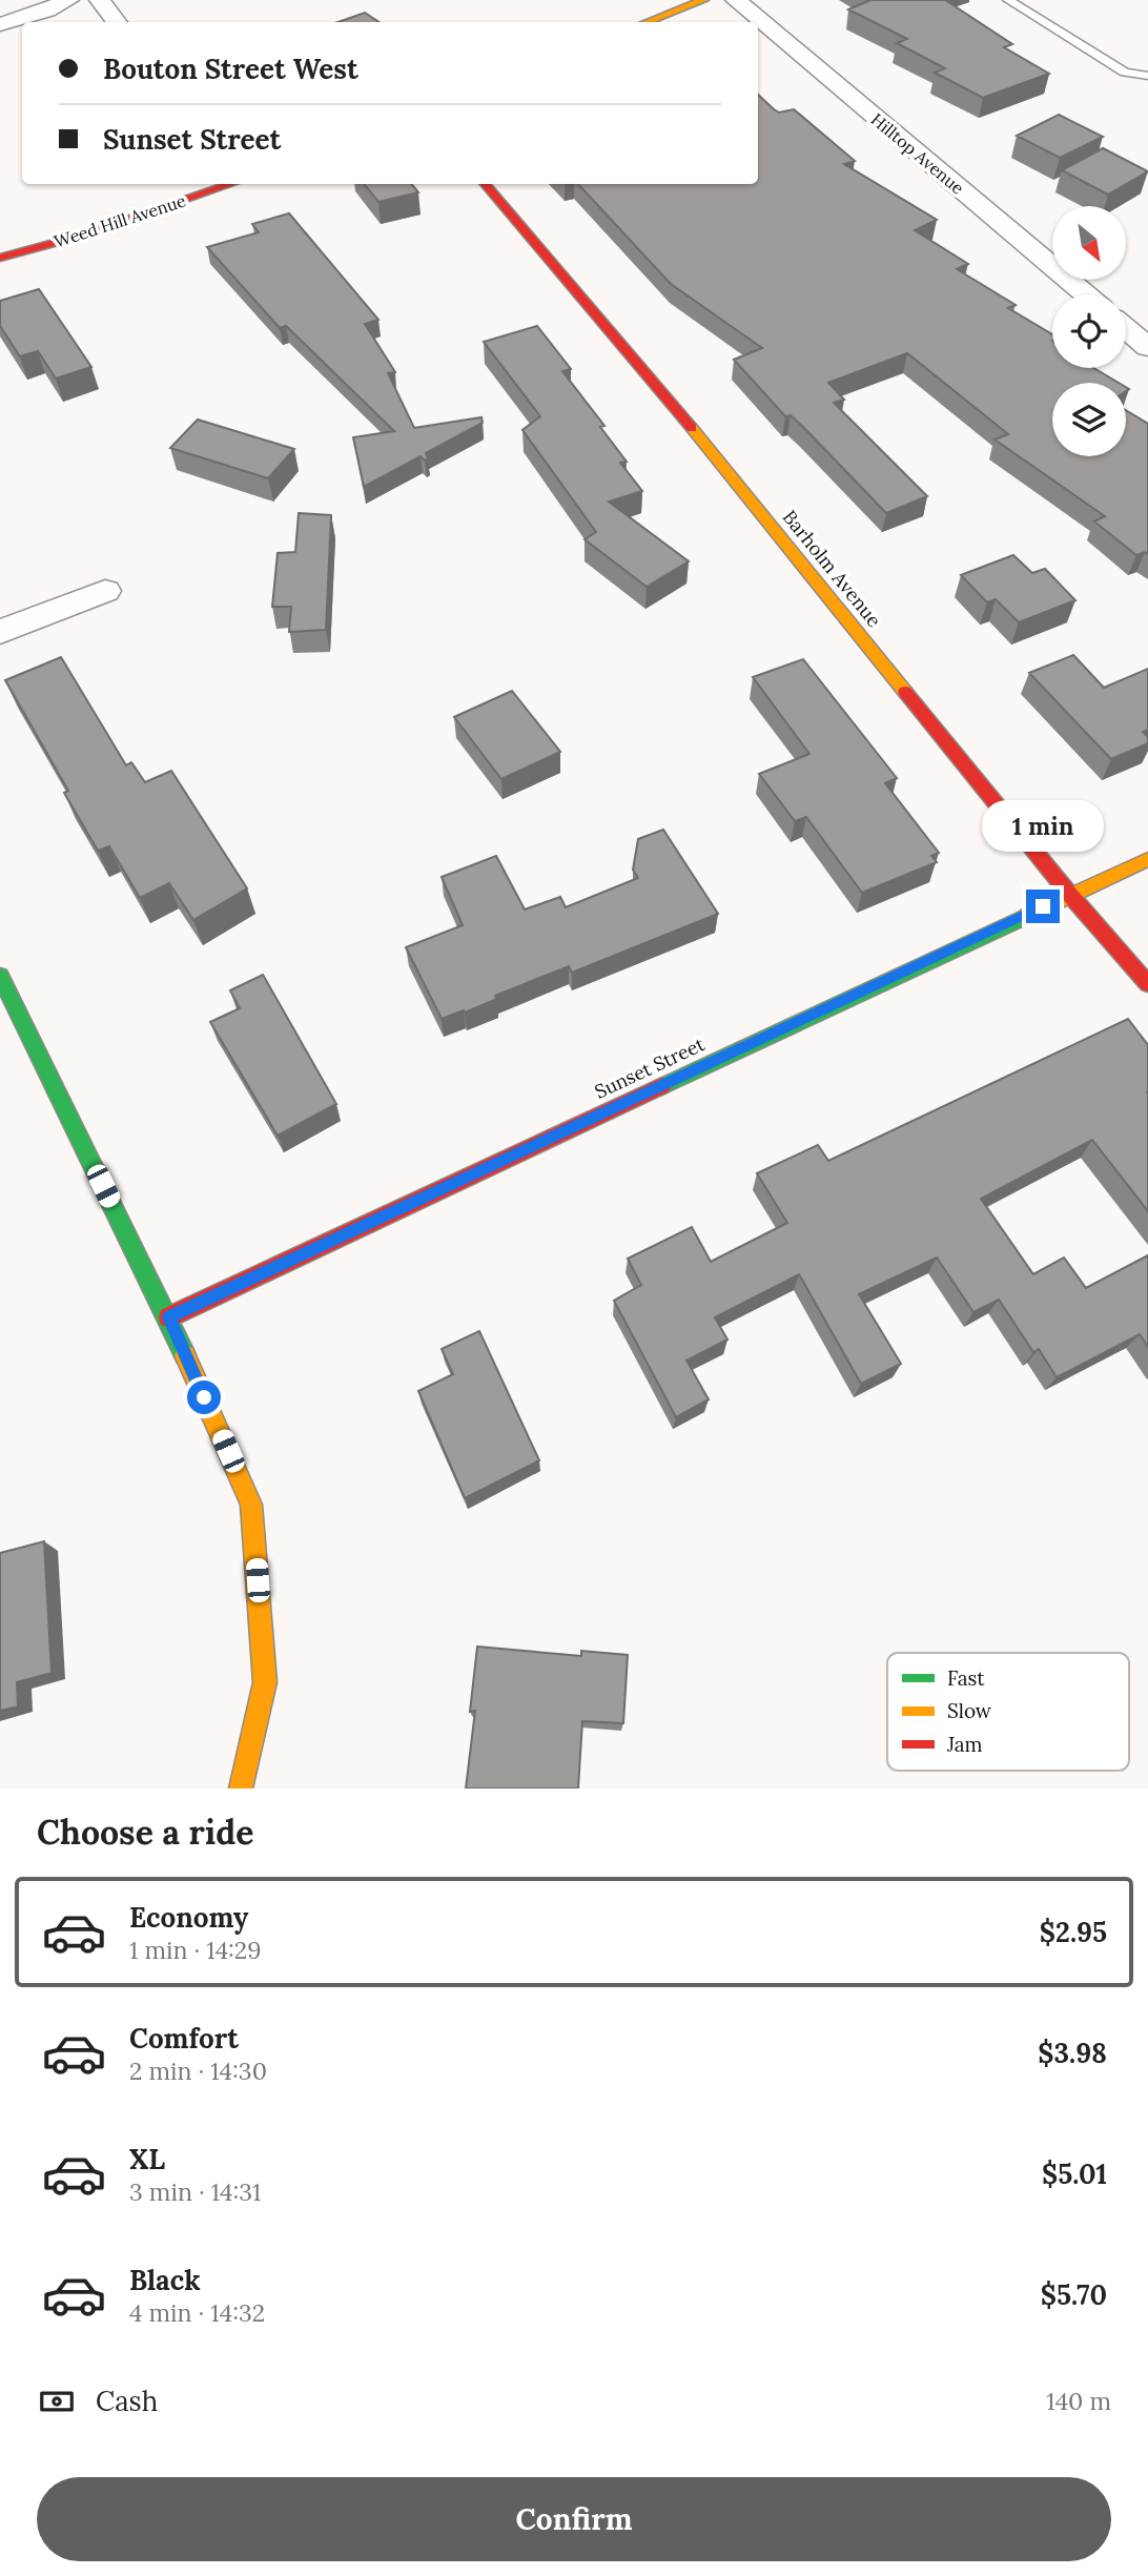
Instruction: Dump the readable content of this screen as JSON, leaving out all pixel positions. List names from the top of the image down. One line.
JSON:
{"streets":{"street":["Hilltop Avenue","Weed Hill Avenue","Barholm Avenue","Sunset Street"]},"crossings":[["Barholm Avenue","Sunset Street"]],"legend":["Fast","Slow","Jam"],"north":"bottom right","page":{"banner":["Bouton Street West","Sunset Street"],"bubble":"1 min","heading":"Choose a ride","list":[{"name":"Economy","note":"1 min · 14:29","value":"$2.95"},{"name":"Comfort","note":"2 min · 14:30","value":"$3.98"},{"name":"XL","note":"3 min · 14:31","value":"$5.01"},{"name":"Black","note":"4 min · 14:32","value":"$5.70"}],"pay":["Cash","140 m"],"buttons":"Confirm"}}
